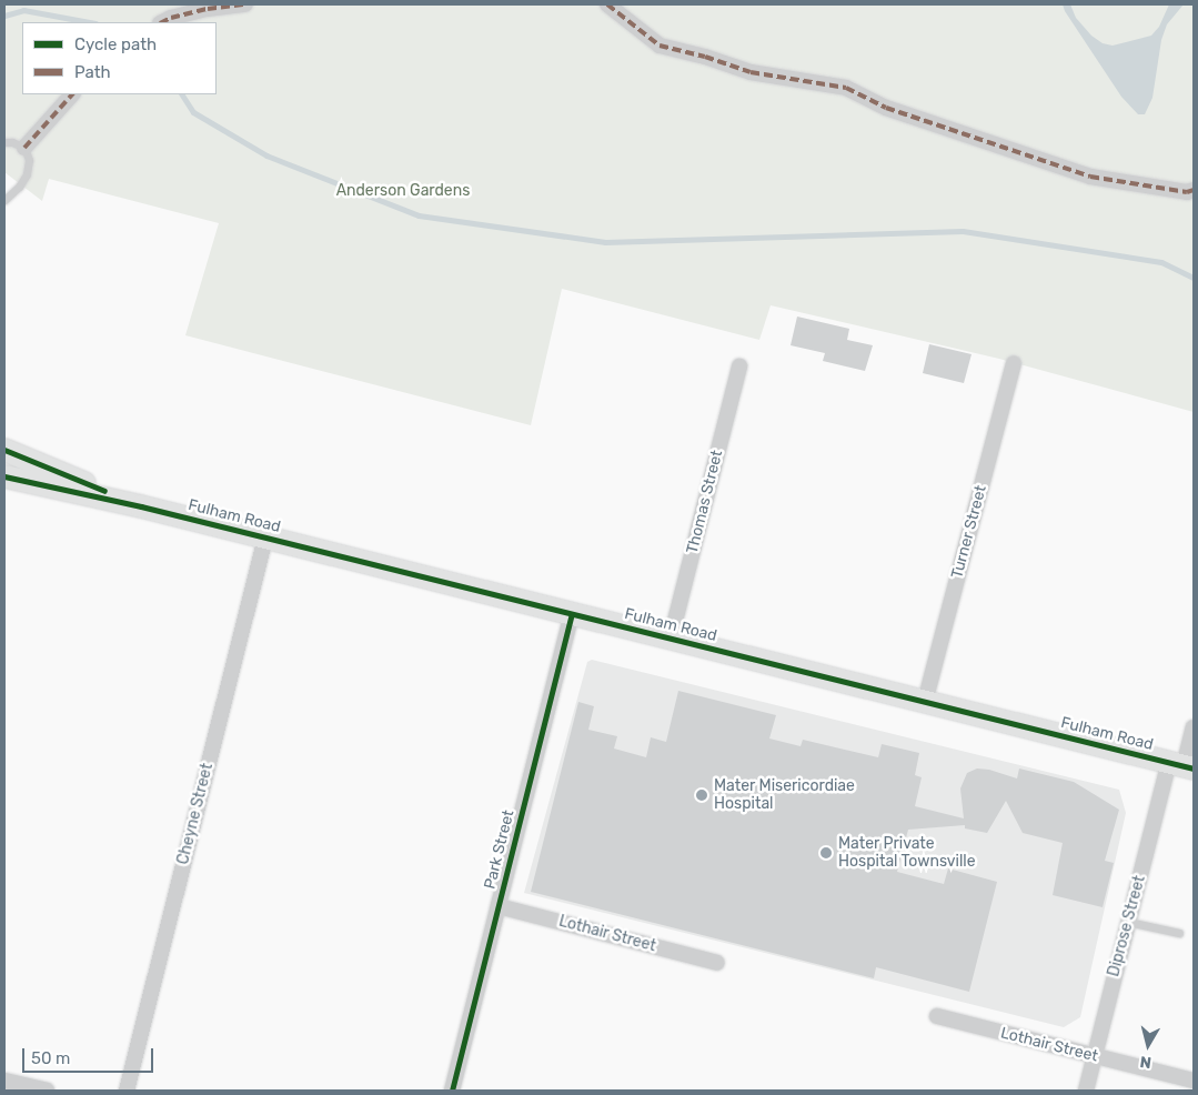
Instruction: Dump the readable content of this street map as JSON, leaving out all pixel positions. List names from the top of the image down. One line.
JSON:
{"streets":{"street":["Thomas Street","Fulham Road","Turner Street","Cheyne Street","Park Street","Diprose Street","Lothair Street"]},"crossings":[["Thomas Street","Fulham Road"],["Fulham Road","Turner Street"],["Fulham Road","Cheyne Street"],["Fulham Road","Park Street"],["Fulham Road","Diprose Street"],["Park Street","Lothair Street"],["Diprose Street","Lothair Street"]],"parks":["Anderson Gardens"],"places":["Mater Misericordiae Hospital","Mater Private Hospital Townsville"],"legend":["Cycle path","Path"],"scale_bar":"50 m","north":"bottom"}
